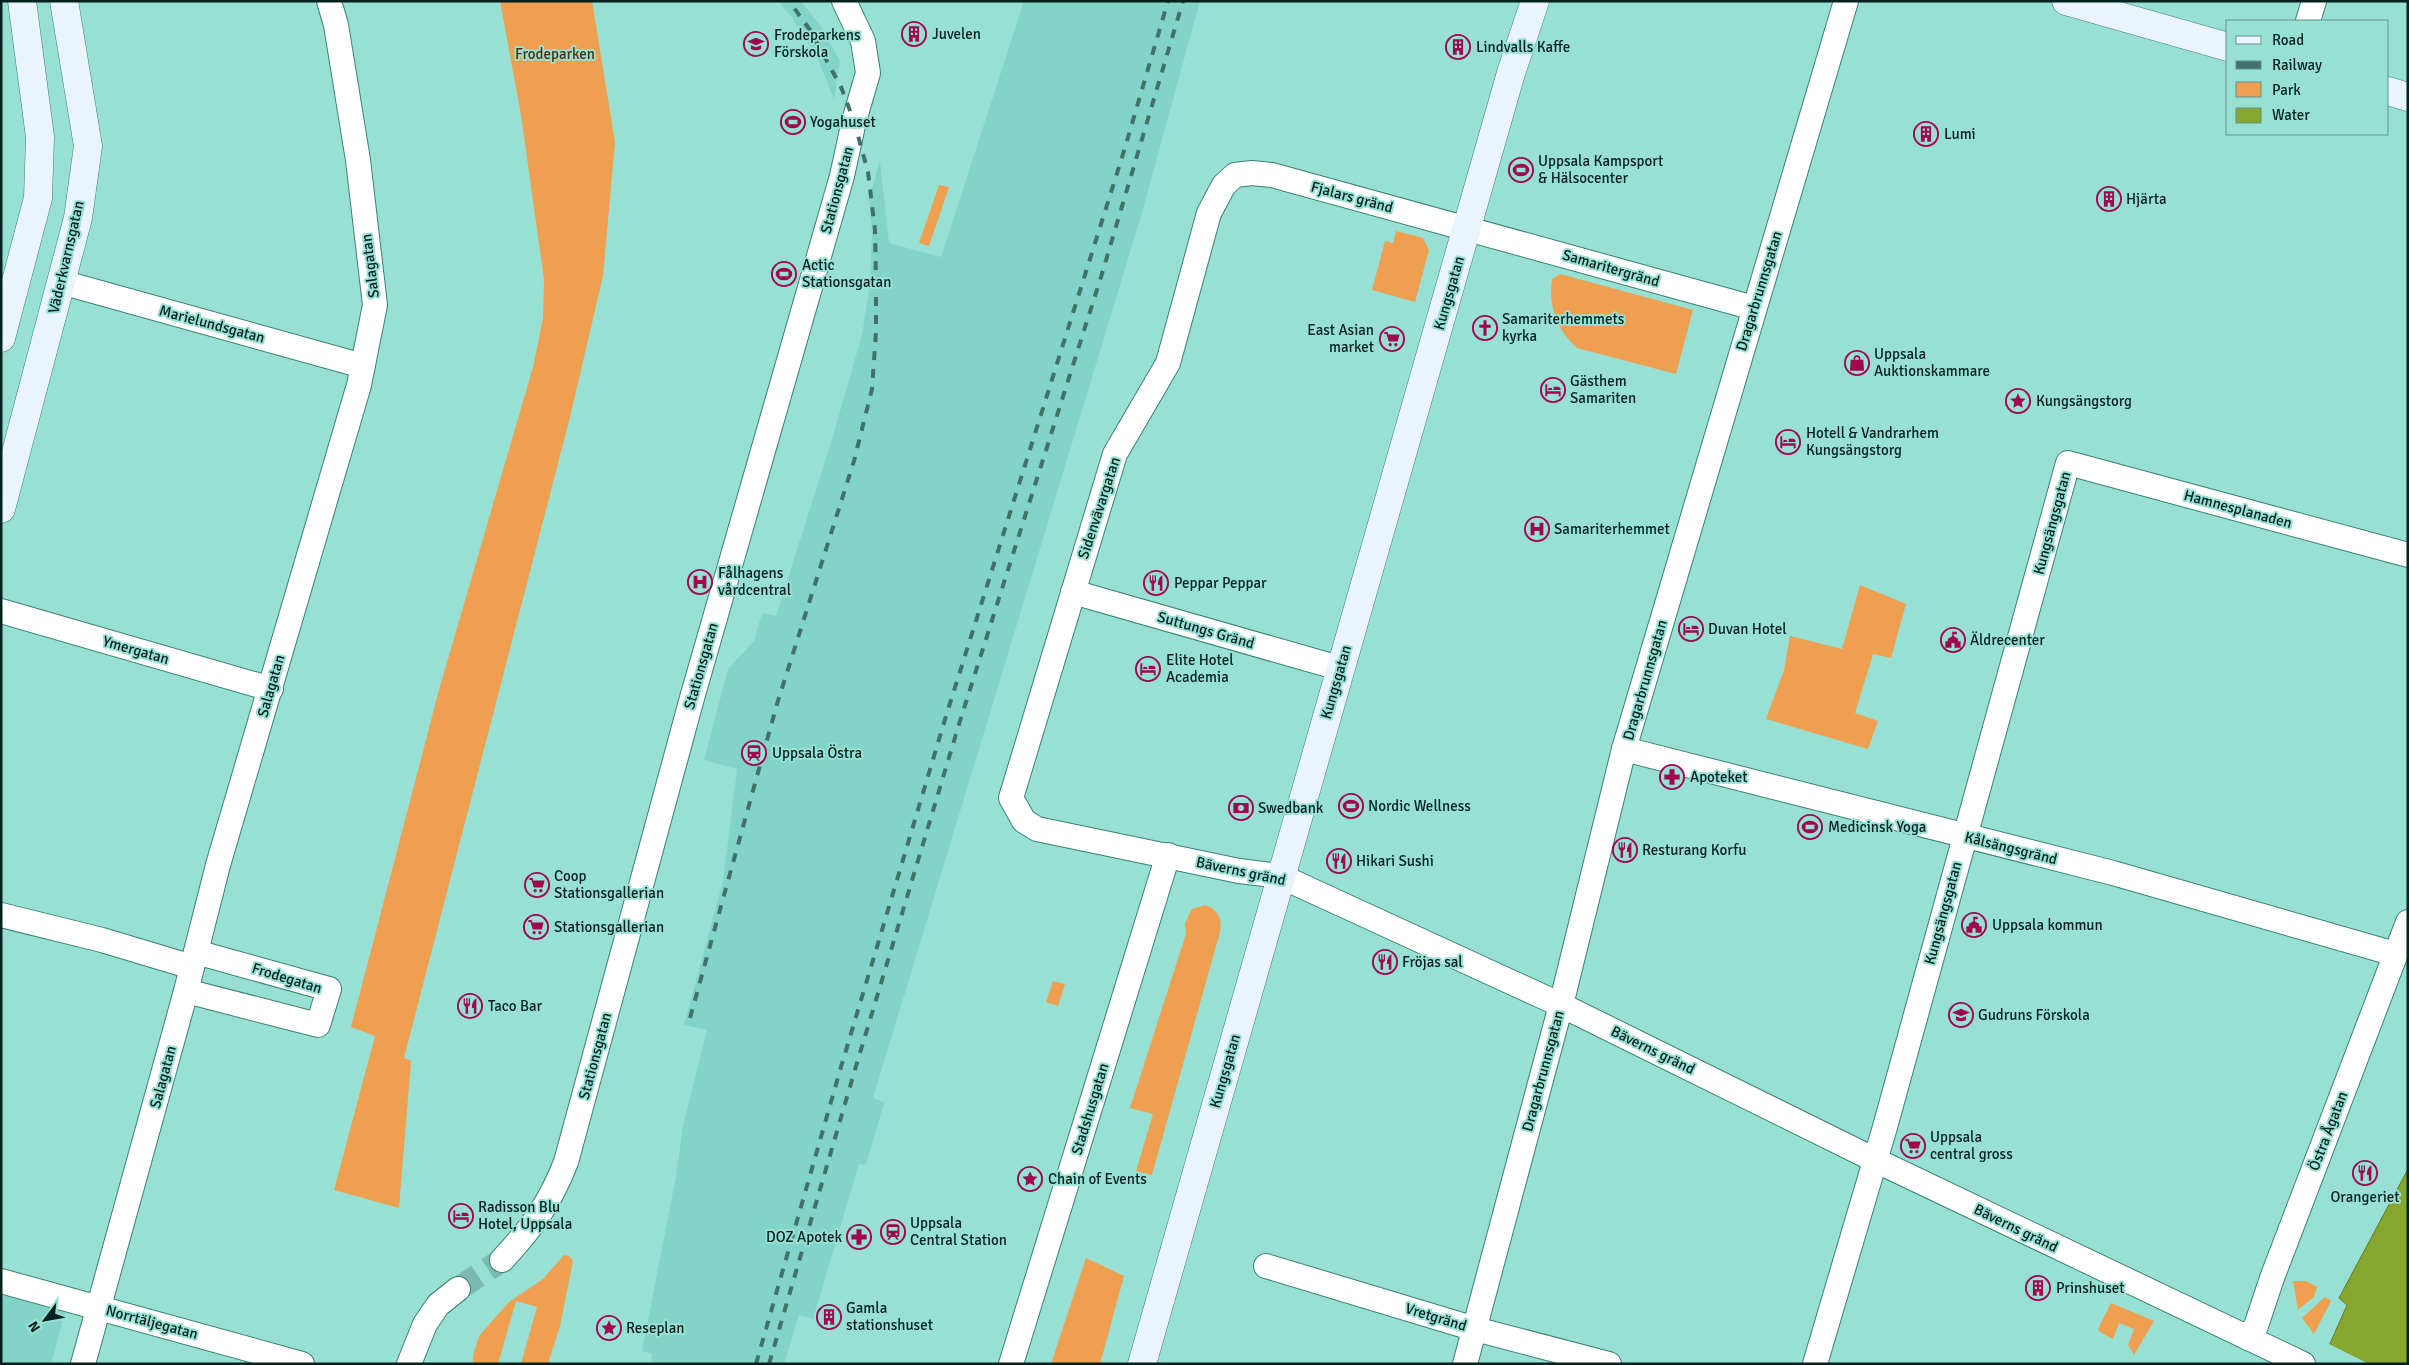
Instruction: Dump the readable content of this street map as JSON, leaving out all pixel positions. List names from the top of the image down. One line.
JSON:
{"streets":{"main road":["Väderkvarnsgatan","Kungsgatan"],"street":["Stationsgatan","Fjalars gränd","Salagatan","Samaritergränd","Dragarbrunnsgatan","Marielundsgatan","Sidenvävargatan","Hamnesplanaden","Kungsängsgatan","Suttungs Gränd","Ymergatan","Kålsängsgränd","Bäverns gränd","Frodegatan","Stadshusgatan","Östra Ågatan","Vretgränd","Norrtäljegatan"]},"crossings":[["Fjalars gränd","Samaritergränd"],["Fjalars gränd","Kungsgatan"],["Fjalars gränd","Sidenvävargatan"],["Väderkvarnsgatan","Marielundsgatan"],["Salagatan","Marielundsgatan"],["Salagatan","Ymergatan"],["Salagatan","Frodegatan"],["Salagatan","Norrtäljegatan"],["Samaritergränd","Dragarbrunnsgatan"],["Samaritergränd","Kungsgatan"],["Dragarbrunnsgatan","Kålsängsgränd"],["Dragarbrunnsgatan","Bäverns gränd"],["Dragarbrunnsgatan","Vretgränd"],["Kungsgatan","Suttungs Gränd"],["Kungsgatan","Bäverns gränd"],["Sidenvävargatan","Suttungs Gränd"],["Sidenvävargatan","Bäverns gränd"],["Hamnesplanaden","Kungsängsgatan"],["Kungsängsgatan","Kålsängsgränd"],["Kungsängsgatan","Bäverns gränd"],["Kålsängsgränd","Östra Ågatan"],["Bäverns gränd","Stadshusgatan"],["Bäverns gränd","Östra Ågatan"]],"parks":["Frodeparken"],"places":{"building":["Juvelen","Lindvalls Kaffe","Lumi","Hjärta","Prinshuset","Gamla stationshuset"],"school or university":["Frodeparkens Förskola","Gudruns Förskola"],"sports":["Yogahuset","Uppsala Kampsport & Hälsocenter","Actic Stationsgatan","Nordic Wellness","Medicinsk Yoga"],"church":["Samariterhemmets kyrka"],"supermarket":["East Asian market","Coop Stationsgallerian","Stationsgallerian","Uppsala central gross"],"shop":["Uppsala Auktionskammare"],"hotel":["Gästhem Samariten","Hotell & Vandrarhem Kungsängstorg","Duvan Hotel","Elite Hotel Academia","Radisson Blu Hotel, Uppsala"],"place":["Kungsängstorg","Chain of Events","Reseplan"],"hospital":["Samariterhemmet","Fålhagens vårdcentral"],"restaurant":["Peppar Peppar","Resturang Korfu","Hikari Sushi","Fröjas sal","Taco Bar","Orangeriet"],"public building":["Äldrecenter","Uppsala kommun"],"station":["Uppsala Östra","Uppsala Central Station"],"pharmacy":["Apoteket","DOZ Apotek"],"bank":["Swedbank"]},"legend":["Road","Railway","Park","Water"],"north":"bottom left"}
